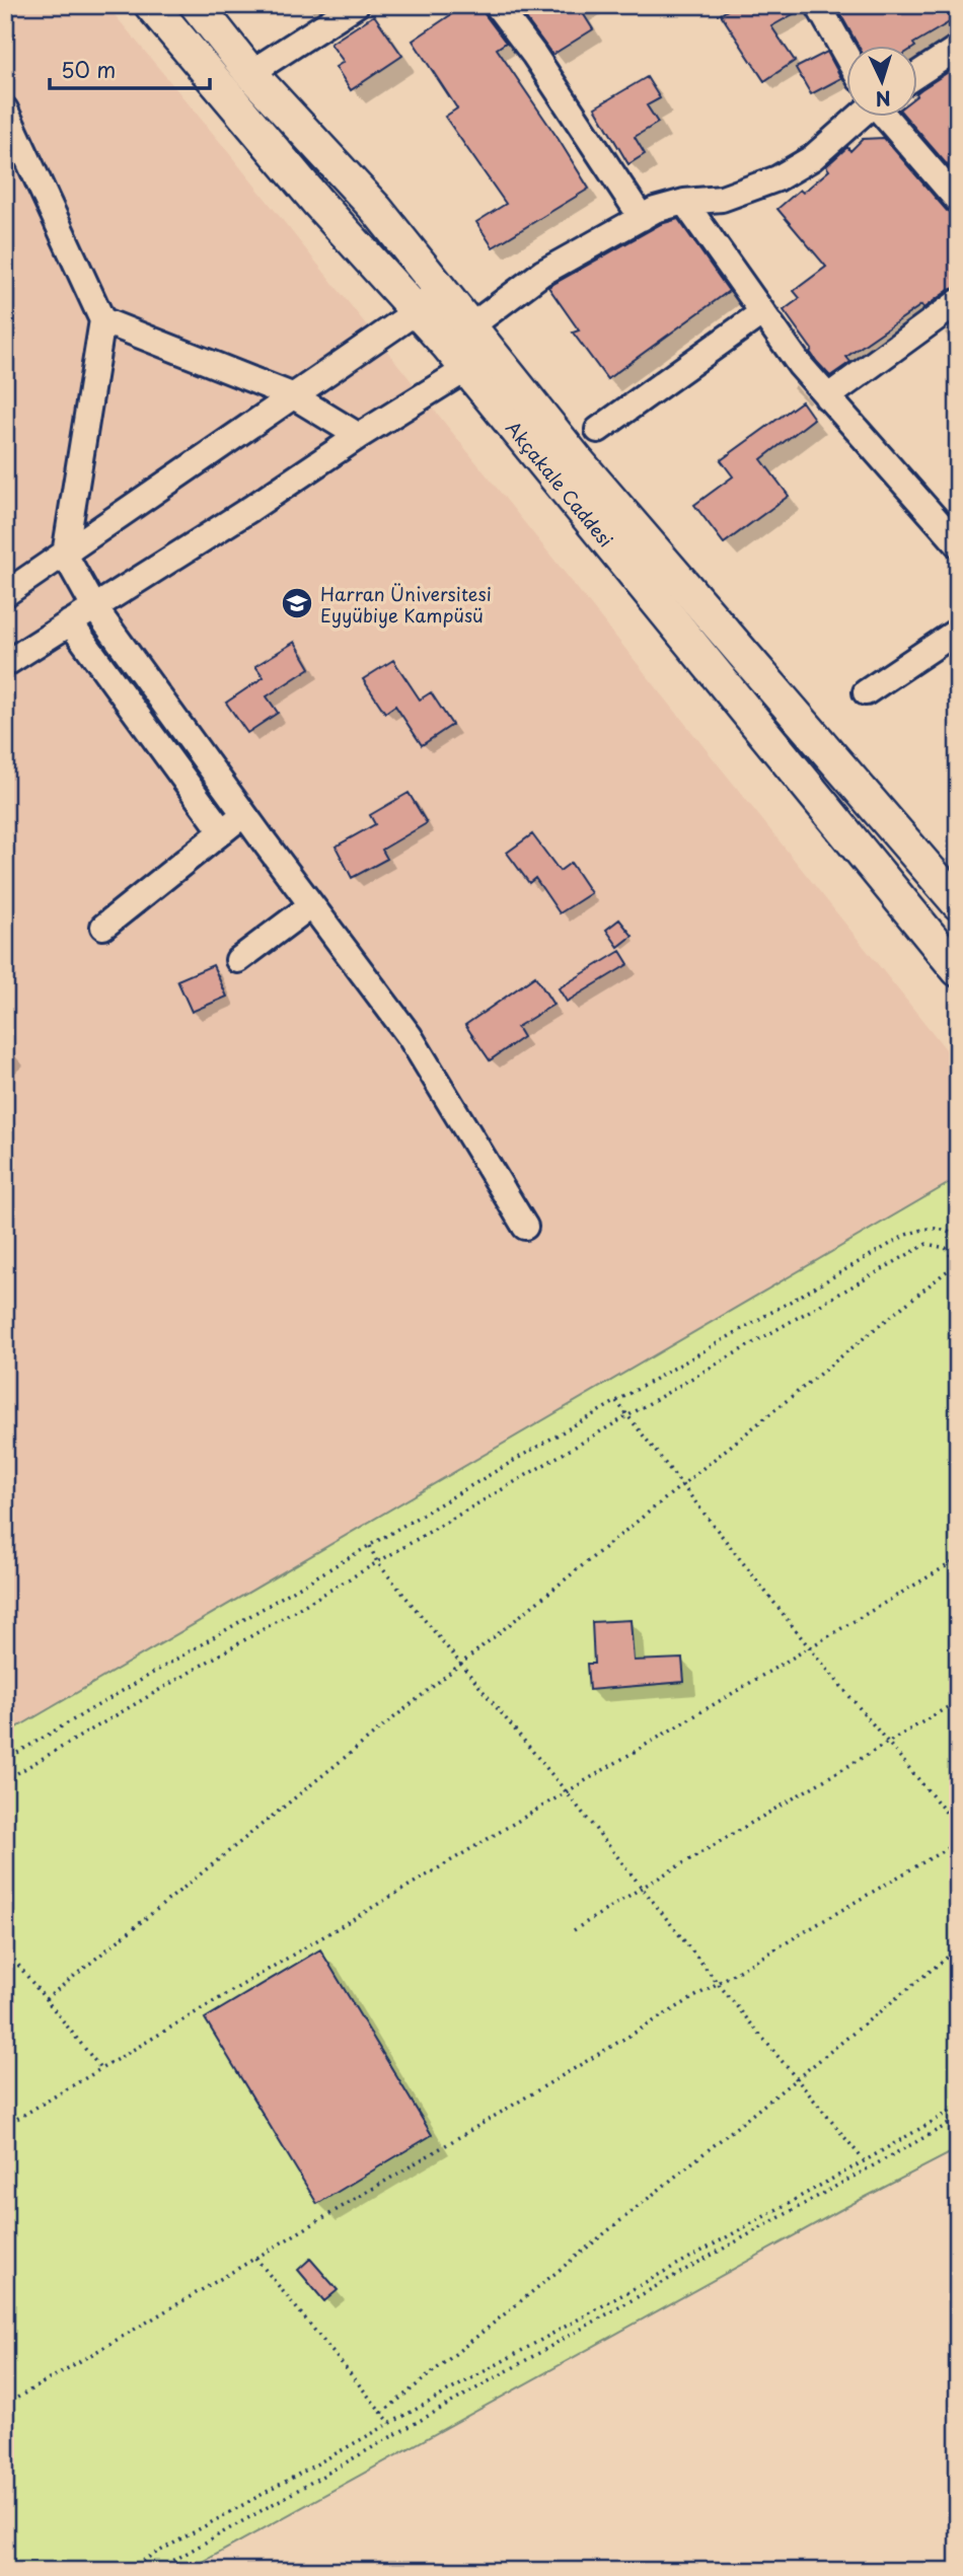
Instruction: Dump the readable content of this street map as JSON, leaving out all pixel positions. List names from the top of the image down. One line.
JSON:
{"streets":{"main road":["Akçakale Caddesi"]},"places":{"school or university":["Harran Üniversitesi Eyyübiye Kampüsü"]},"scale_bar":"50 m","north":"bottom"}
